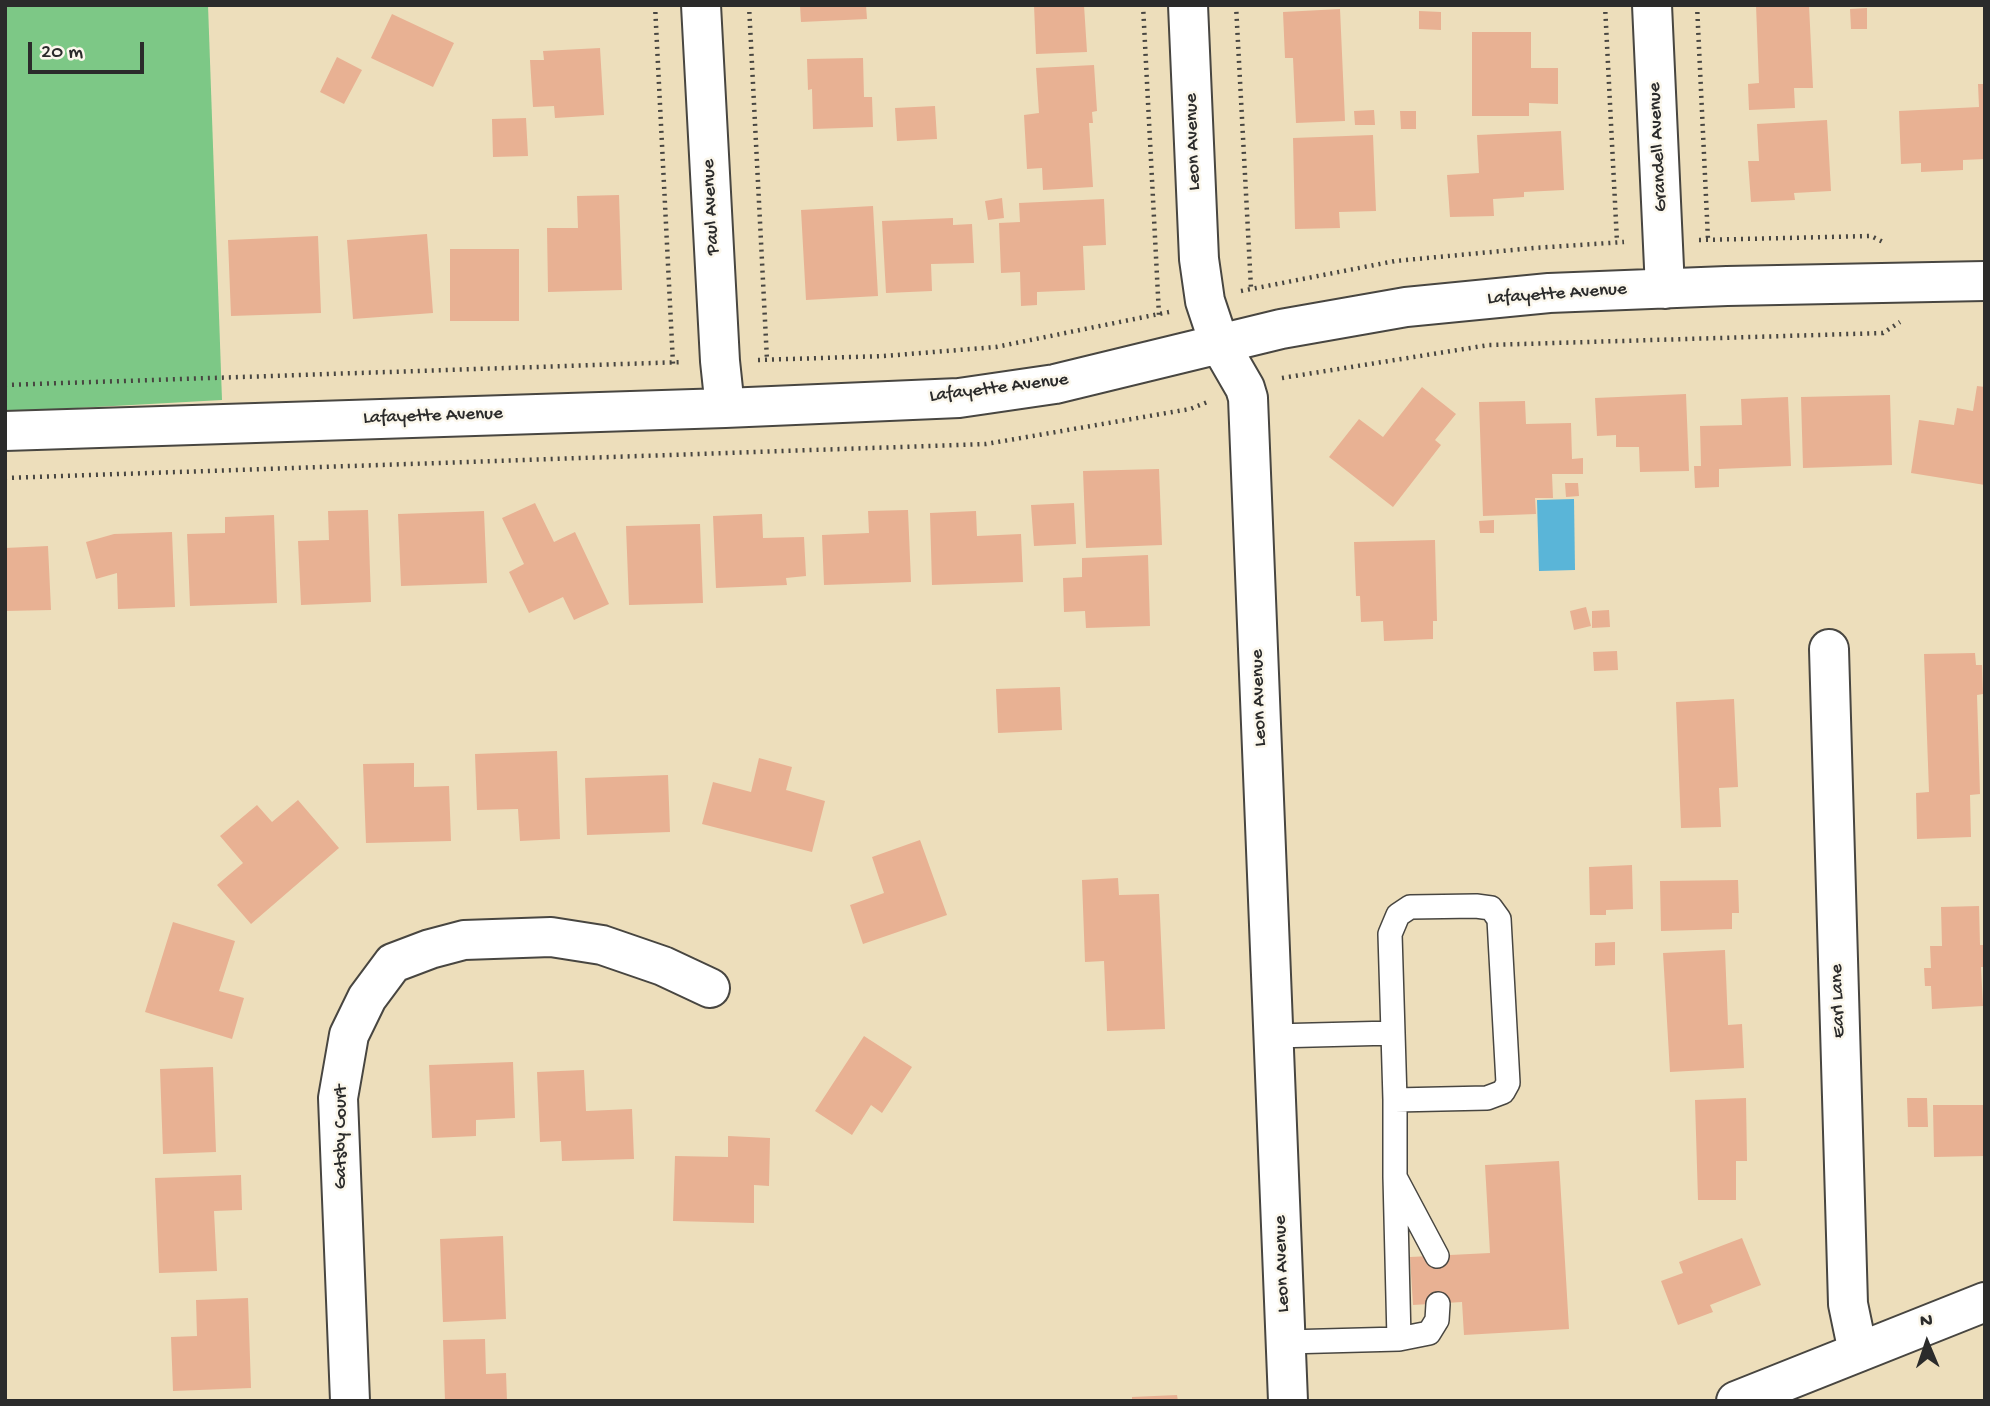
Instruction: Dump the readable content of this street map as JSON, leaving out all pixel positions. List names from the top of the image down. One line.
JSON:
{"streets":{"street":["Leon Avenue","Grandell Avenue","Paul Avenue","Lafayette Avenue","Earl Lane","Gatsby Court"]},"crossings":[["Leon Avenue","Lafayette Avenue"],["Grandell Avenue","Lafayette Avenue"],["Paul Avenue","Lafayette Avenue"]],"scale_bar":"20 m","north":"top"}
